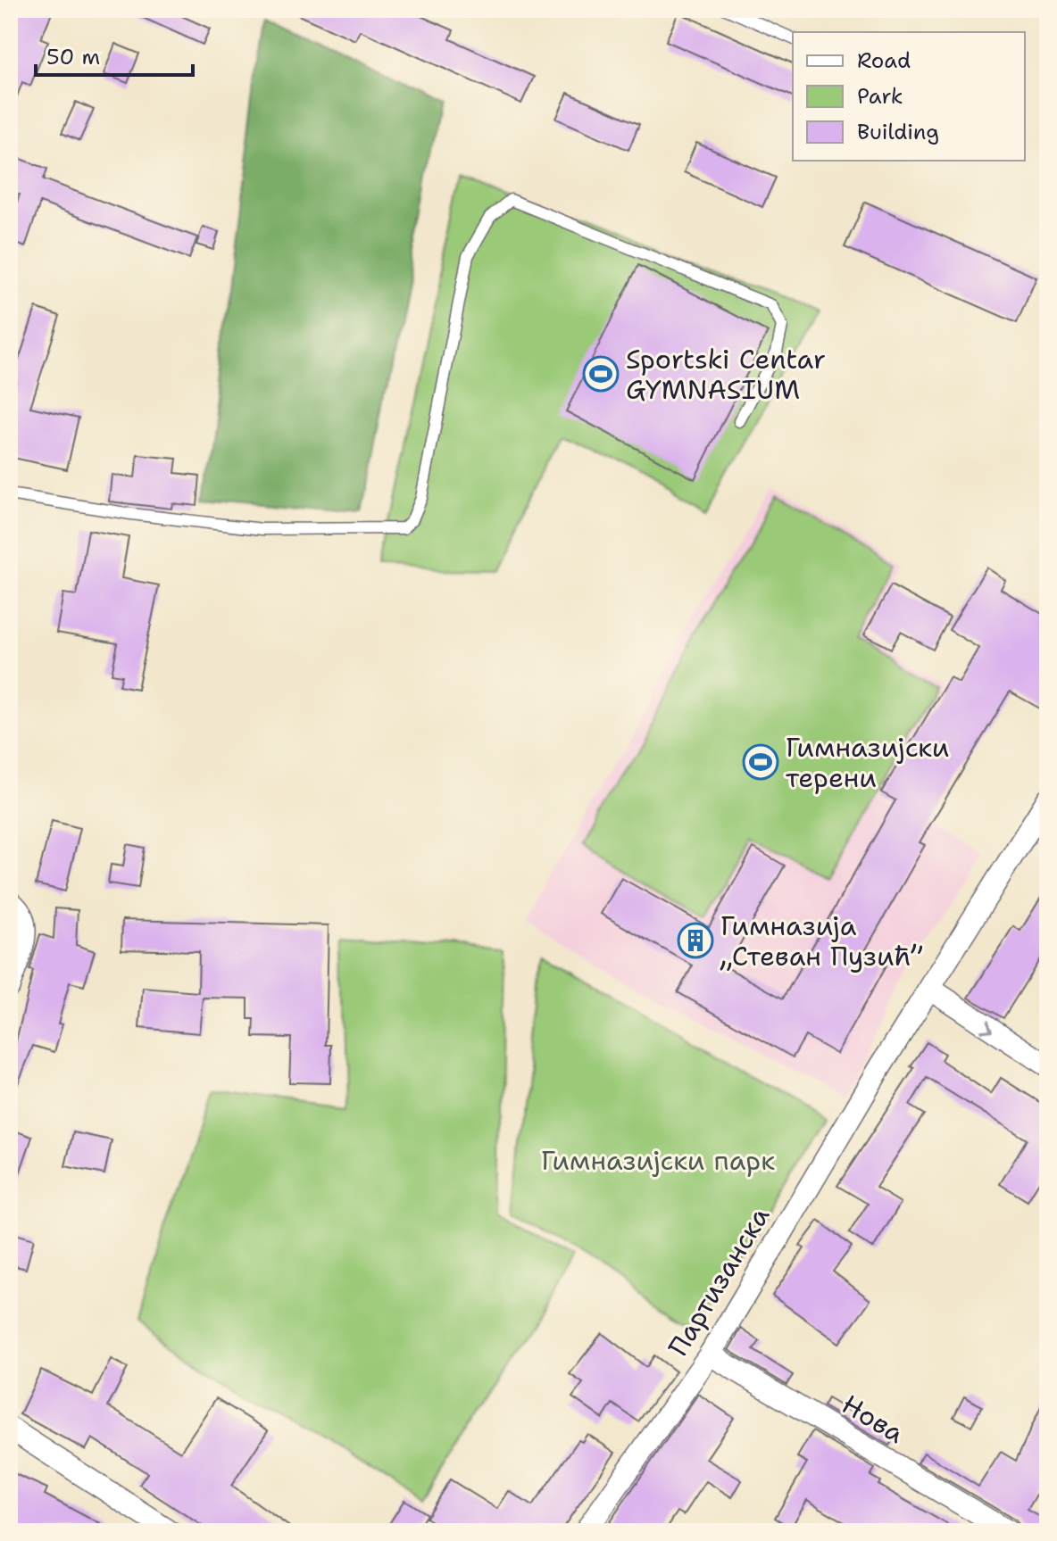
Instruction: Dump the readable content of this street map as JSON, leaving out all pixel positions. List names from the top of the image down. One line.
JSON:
{"streets":{"street":["Партизанска","Нова"]},"crossings":[["Партизанска","Нова"]],"parks":["Гимназијски парк"],"places":{"sports":["Sportski Centar GYMNASIUM","Гимназијски терени"],"building":["Гимназија „Стеван Пузић”"]},"legend":["Road","Park","Building"],"scale_bar":"50 m"}
